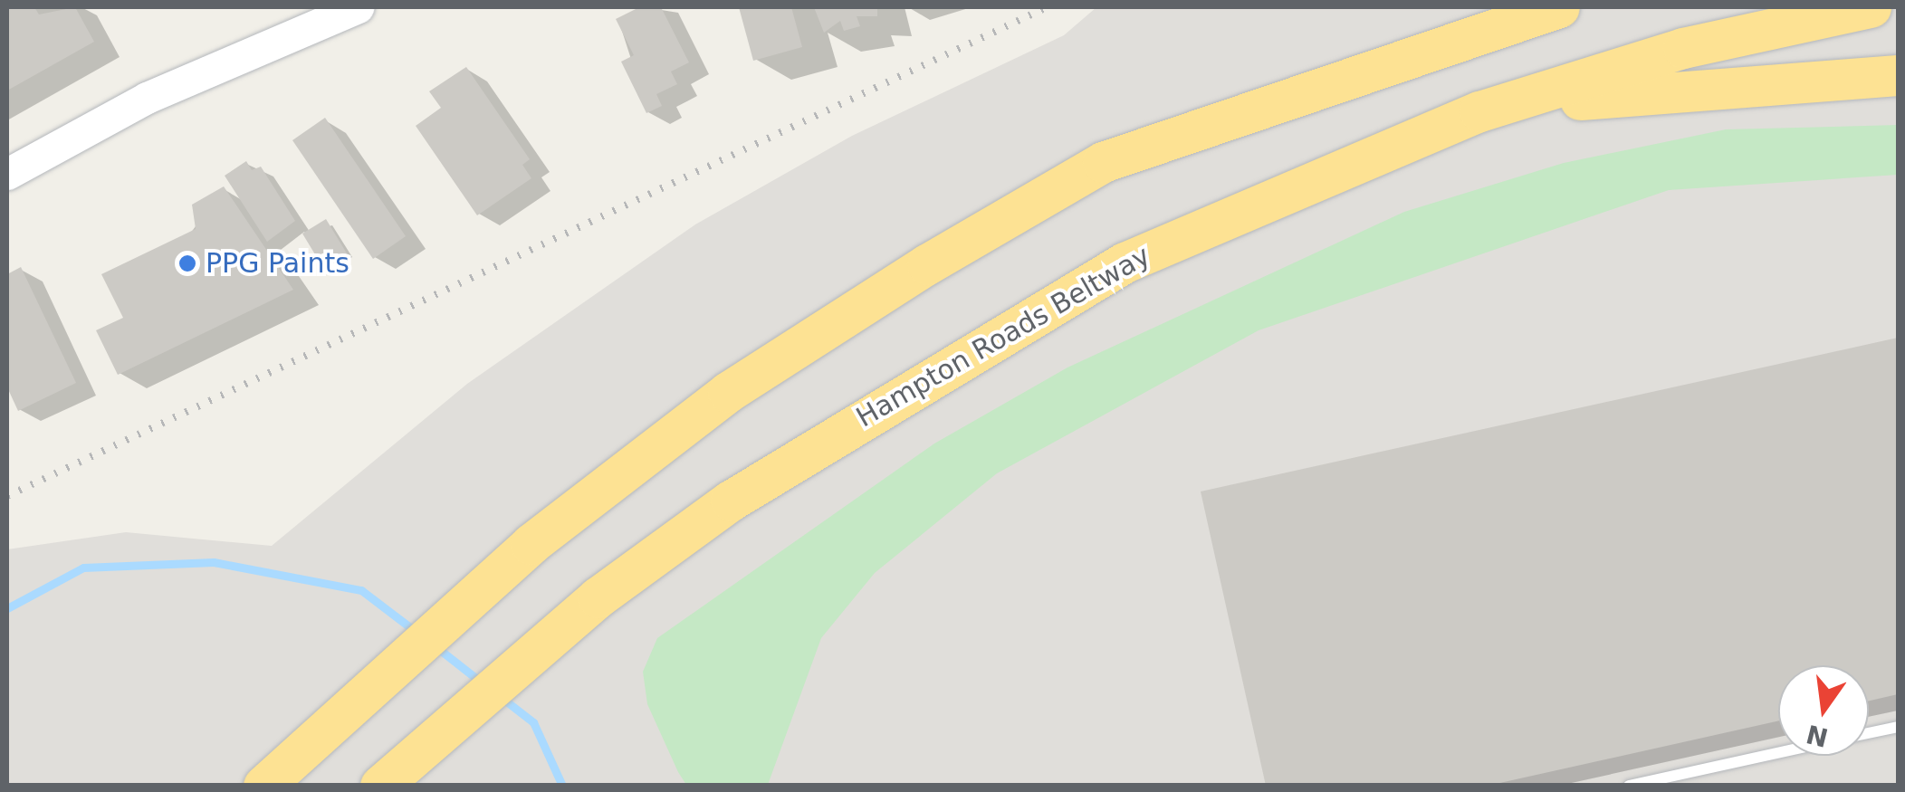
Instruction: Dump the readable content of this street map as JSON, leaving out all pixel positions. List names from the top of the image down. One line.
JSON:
{"streets":{"highway":["Hampton Roads Beltway"]},"places":["PPG Paints"],"north":"bottom"}
